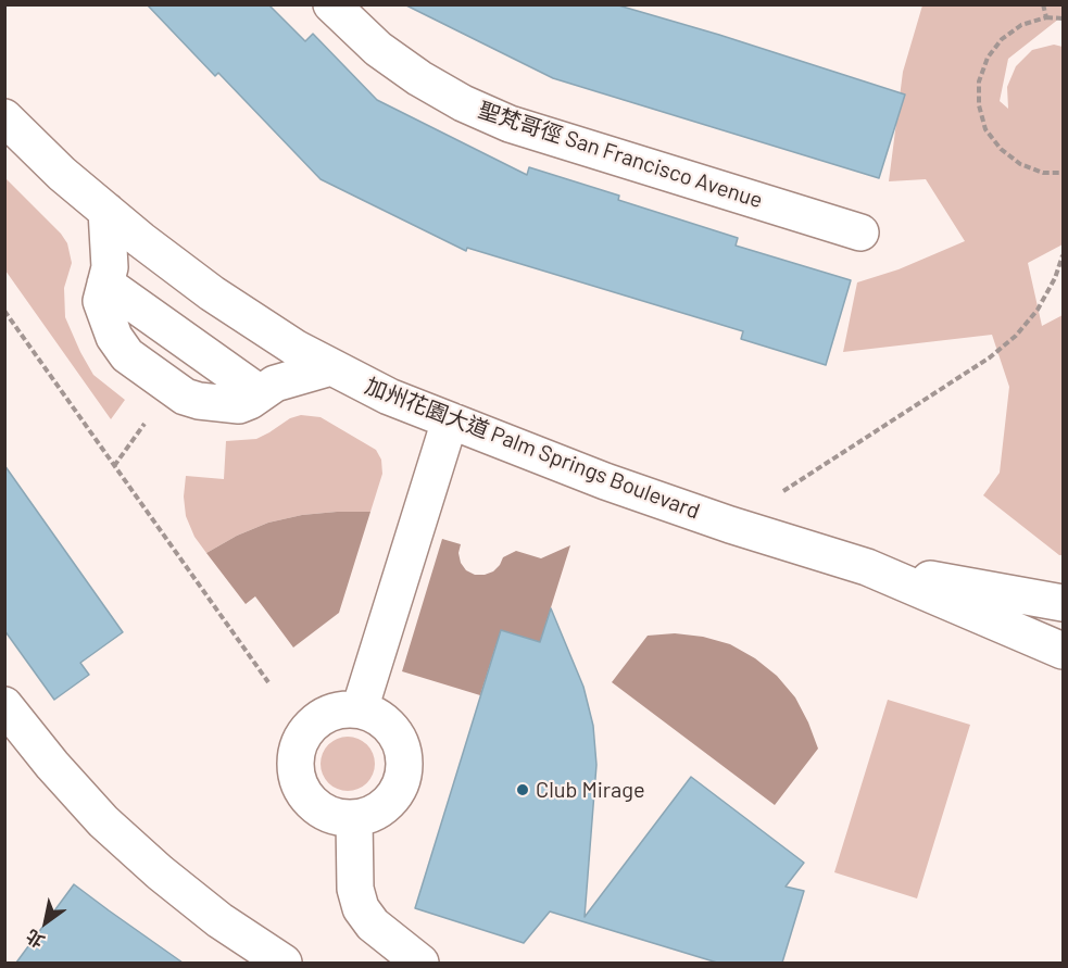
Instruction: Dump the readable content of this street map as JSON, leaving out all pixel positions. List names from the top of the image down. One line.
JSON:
{"streets":{"street":["聖梵哥徑 San Francisco Avenue","加州花園大道 Palm Springs Boulevard"]},"places":["Club Mirage"],"north":"bottom left"}
